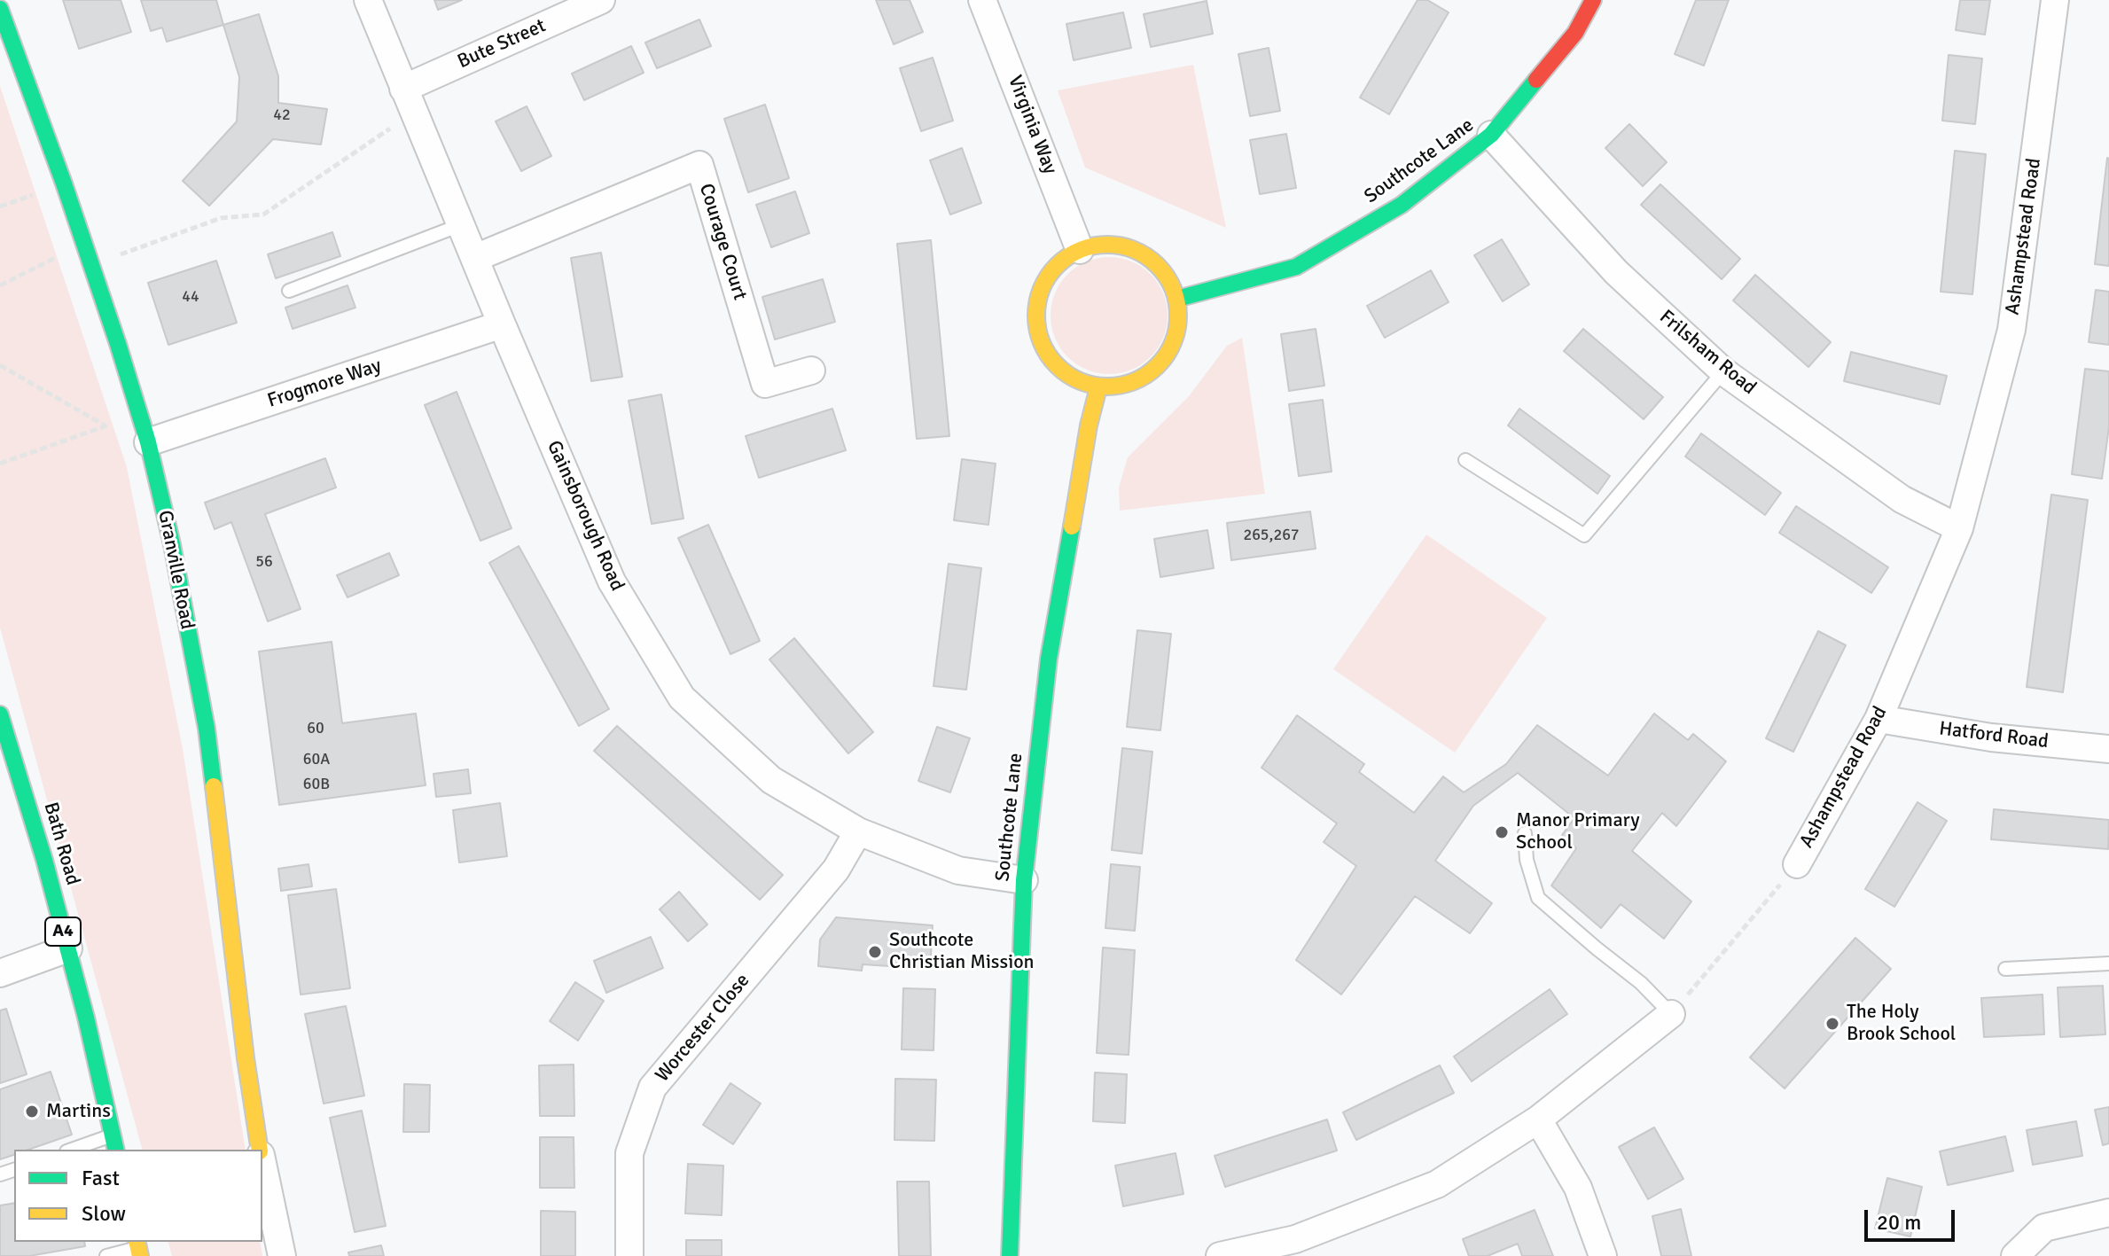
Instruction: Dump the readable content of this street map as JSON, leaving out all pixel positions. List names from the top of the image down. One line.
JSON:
{"streets":{"street":["Bute Street","Virginia Way","Southcote Lane","Ashampstead Road","Courage Court","Frilsham Road","Frogmore Way","Gainsborough Road","Granville Road","Hatford Road","Bath Road","A4","Worcester Close"]},"crossings":[["Bute Street","Gainsborough Road"],["Virginia Way","Southcote Lane"],["Southcote Lane","Frilsham Road"],["Southcote Lane","Gainsborough Road"],["Ashampstead Road","Frilsham Road"],["Ashampstead Road","Hatford Road"],["Courage Court","Gainsborough Road"],["Frogmore Way","Gainsborough Road"],["Frogmore Way","Granville Road"],["Gainsborough Road","Worcester Close"]],"places":["Manor Primary School","Southcote Christian Mission","The Holy Brook School","Martins"],"house_numbers":["42","44","265,267","56","60","60A","60B"],"legend":["Fast","Slow"],"scale_bar":"20 m"}
